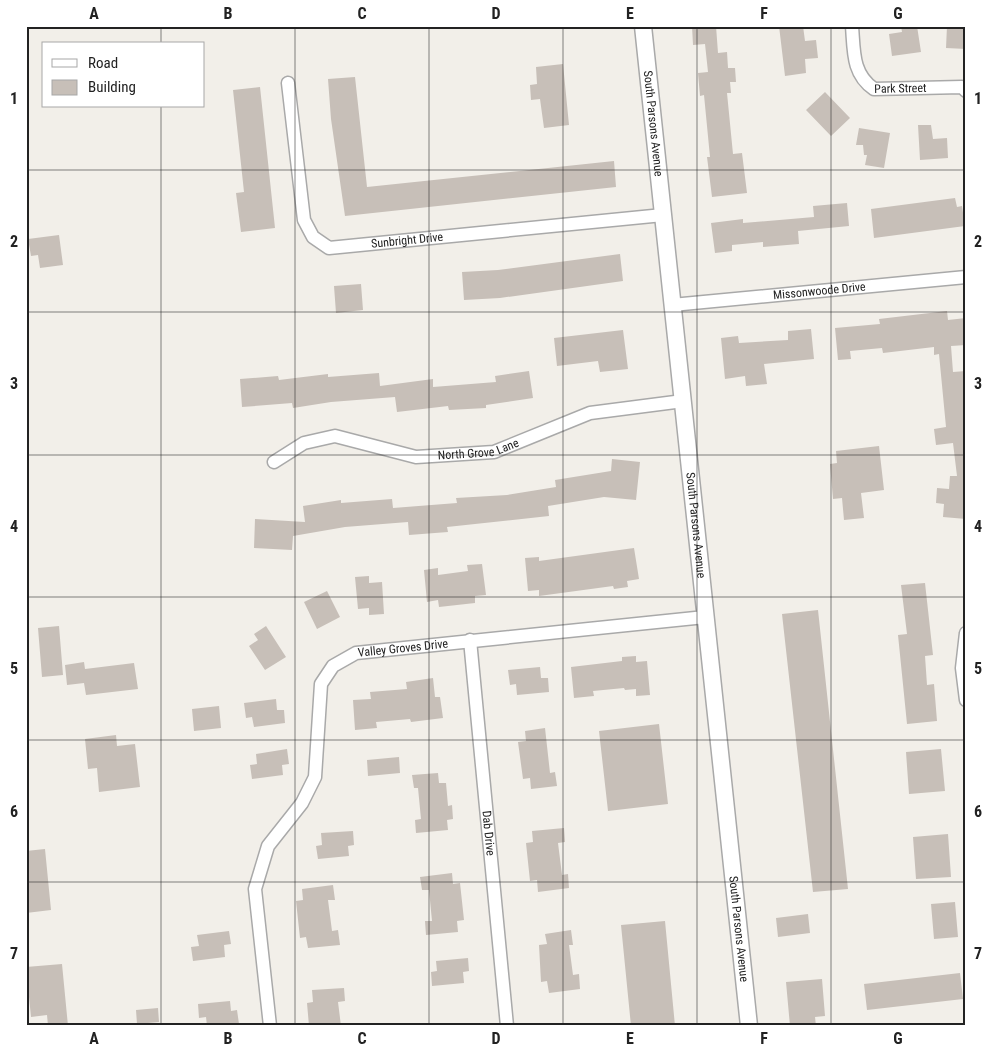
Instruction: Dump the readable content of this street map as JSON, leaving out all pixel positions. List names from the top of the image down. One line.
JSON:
{"streets":{"street":["Park Street","South Parsons Avenue","Sunbright Drive","Missonwoode Drive","North Grove Lane","Valley Groves Drive","Dab Drive"]},"crossings":[["South Parsons Avenue","Sunbright Drive"],["South Parsons Avenue","Missonwoode Drive"],["South Parsons Avenue","North Grove Lane"],["South Parsons Avenue","Valley Groves Drive"],["Valley Groves Drive","Dab Drive"]],"legend":["Road","Building"],"grid":{"columns":["A","B","C","D","E","F","G"],"rows":["1","2","3","4","5","6","7"]}}
